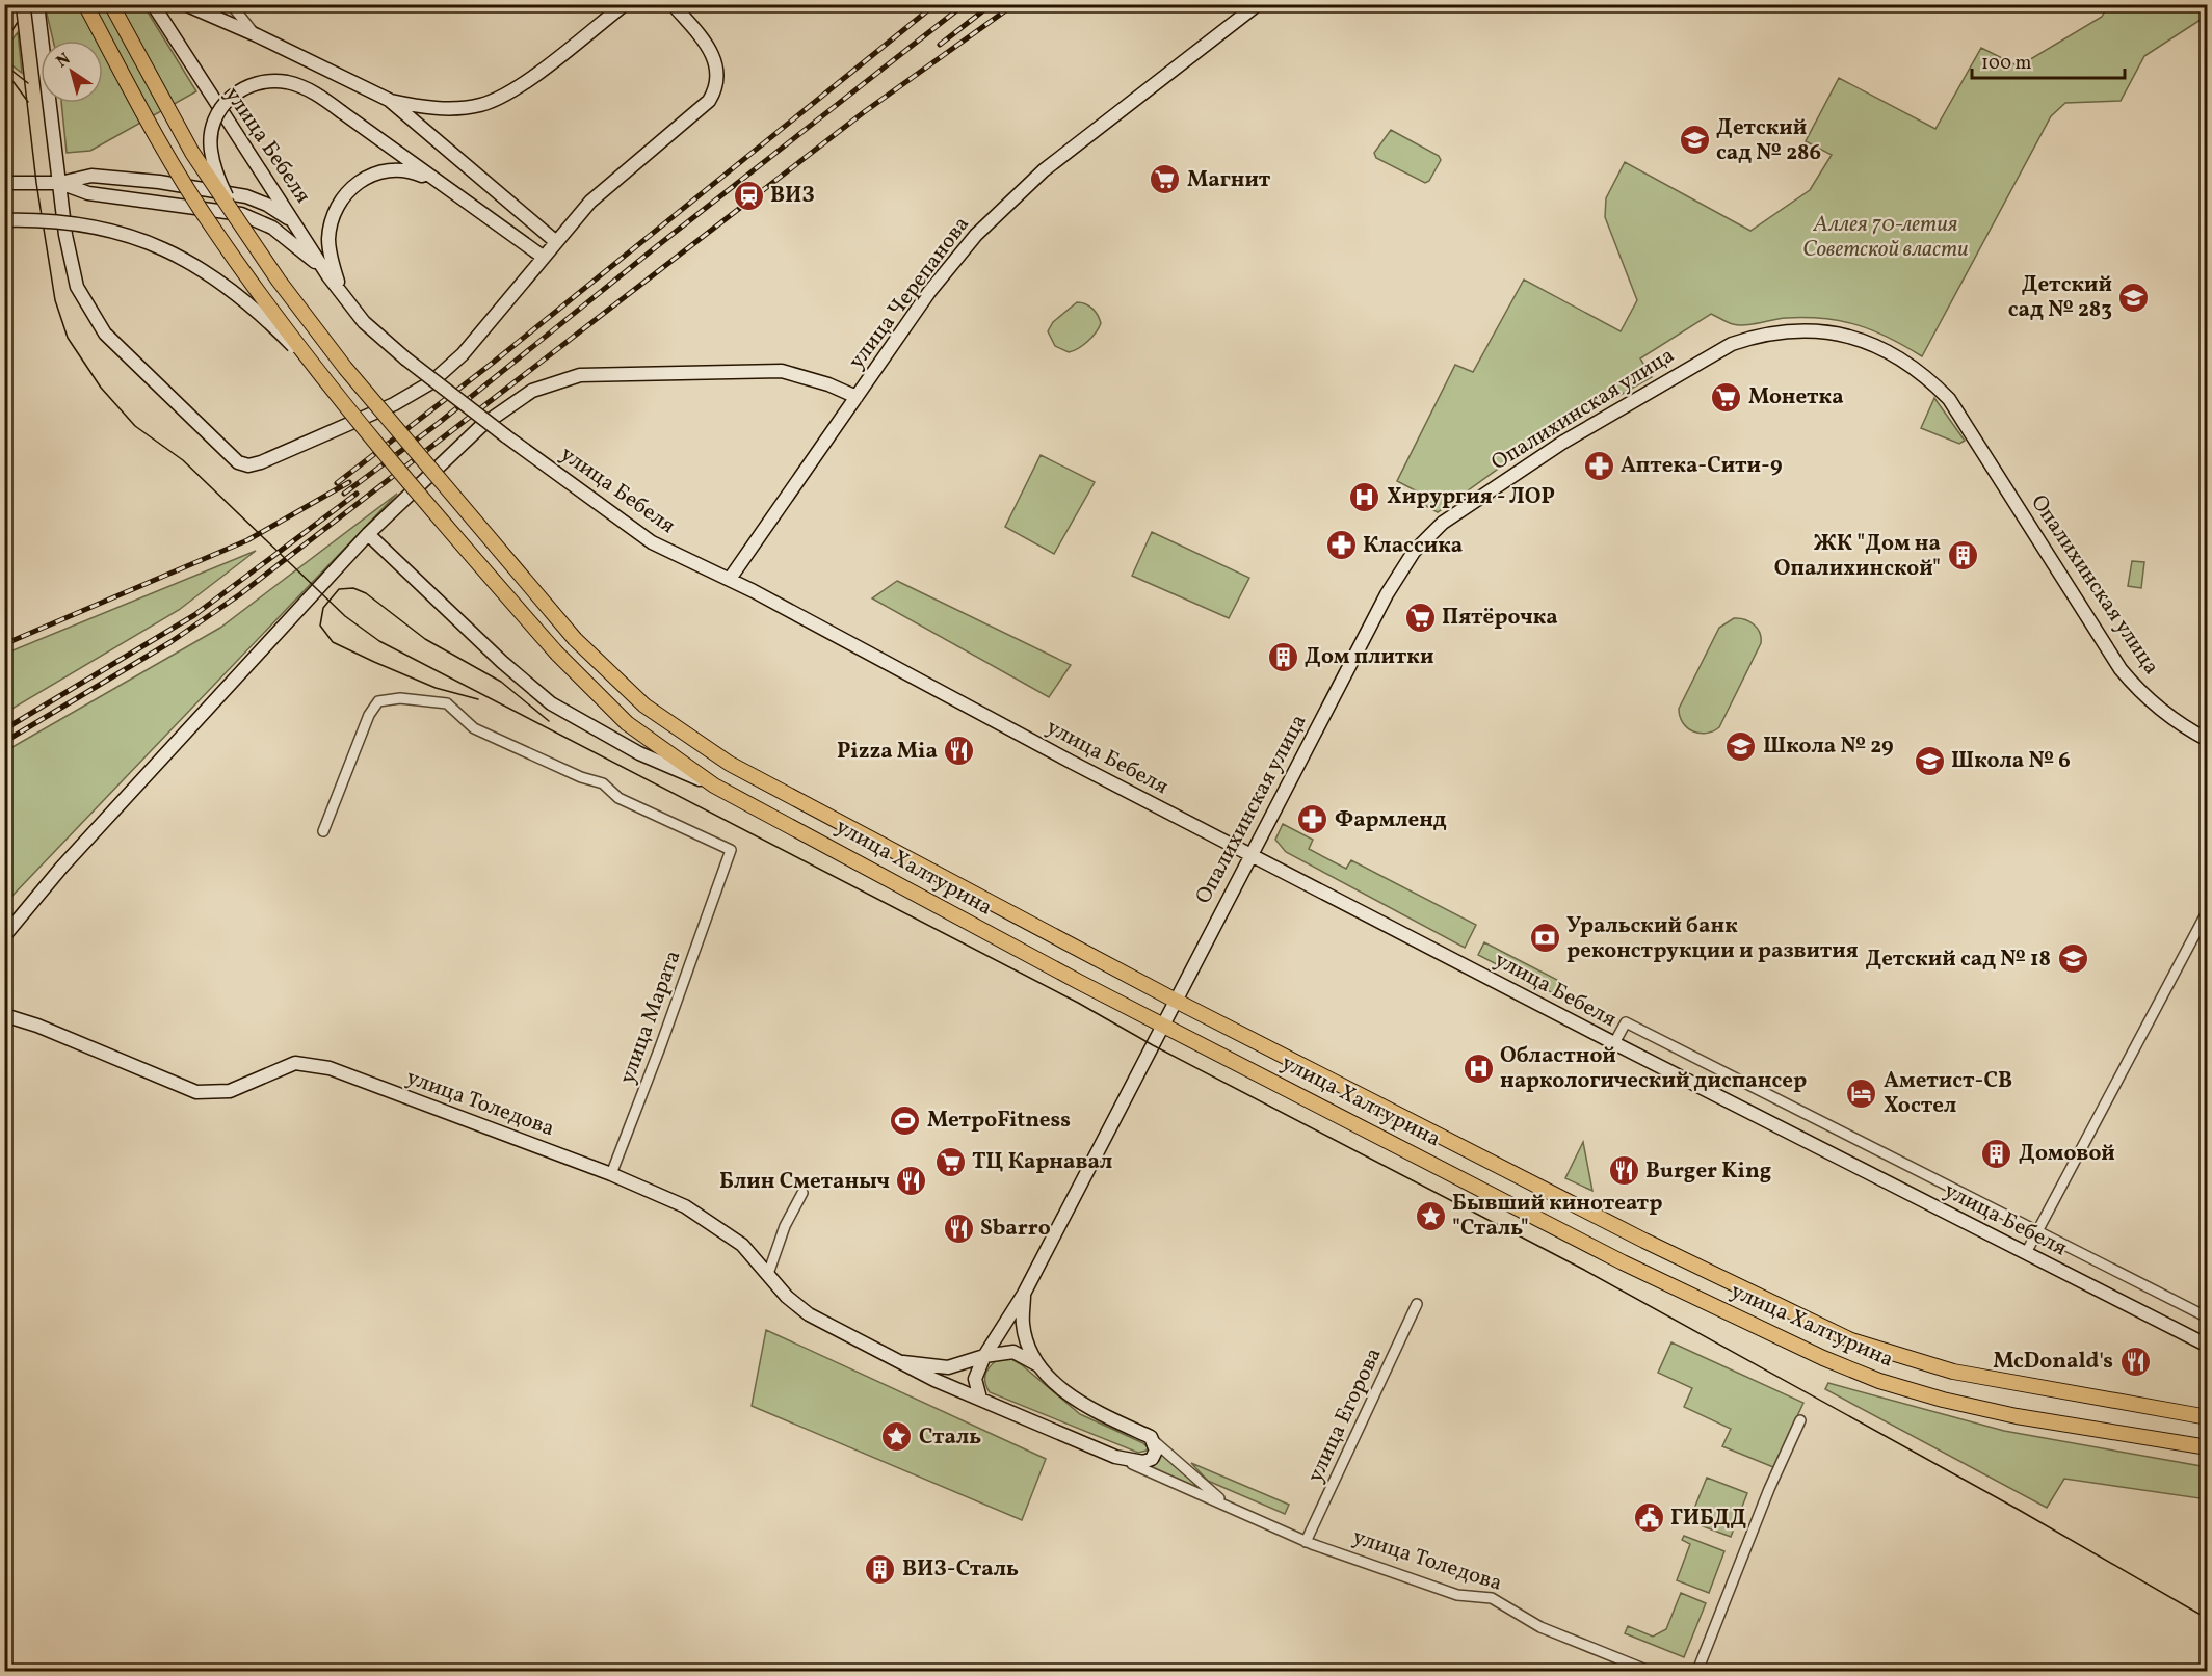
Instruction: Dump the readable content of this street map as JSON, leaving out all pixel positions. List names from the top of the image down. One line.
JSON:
{"streets":{"main road":["улица Бебеля","улица Черепанова","Опалихинская улица","улица Халтурина","улица Толедова"],"street":["улица Марата","улица Егорова"]},"crossings":[["улица Бебеля","улица Черепанова"],["улица Бебеля","Опалихинская улица"],["Опалихинская улица","улица Халтурина"],["Опалихинская улица","улица Толедова"],["улица Марата","улица Толедова"],["улица Толедова","улица Егорова"]],"parks":["Аллея 70-летия Советской власти"],"places":{"school or university":["Детский сад № 286","Детский сад № 283","Школа № 29","Школа № 6","Детский сад № 18"],"supermarket":["Магнит","Монетка","Пятёрочка","ТЦ Карнавал"],"station":["ВИЗ"],"pharmacy":["Аптека-Сити-9","Классика","Фармленд"],"hospital":["Хирургия - ЛОР","Областной наркологический диспансер"],"building":["ЖК \"Дом на Опалихинской\"","Дом плитки","Домовой","ВИЗ-Сталь"],"restaurant":["Pizza Mia","Burger King","Блин Сметаныч","Sbarro","McDonald's"],"bank":["Уральский банк реконструкции и развития"],"hotel":["Аметист-СВ Хостел"],"sports":["МетроFitness"],"place":["Бывший кинотеатр \"Сталь\"","Сталь"],"public building":["ГИБДД"]},"scale_bar":"100 m","north":"top left"}
